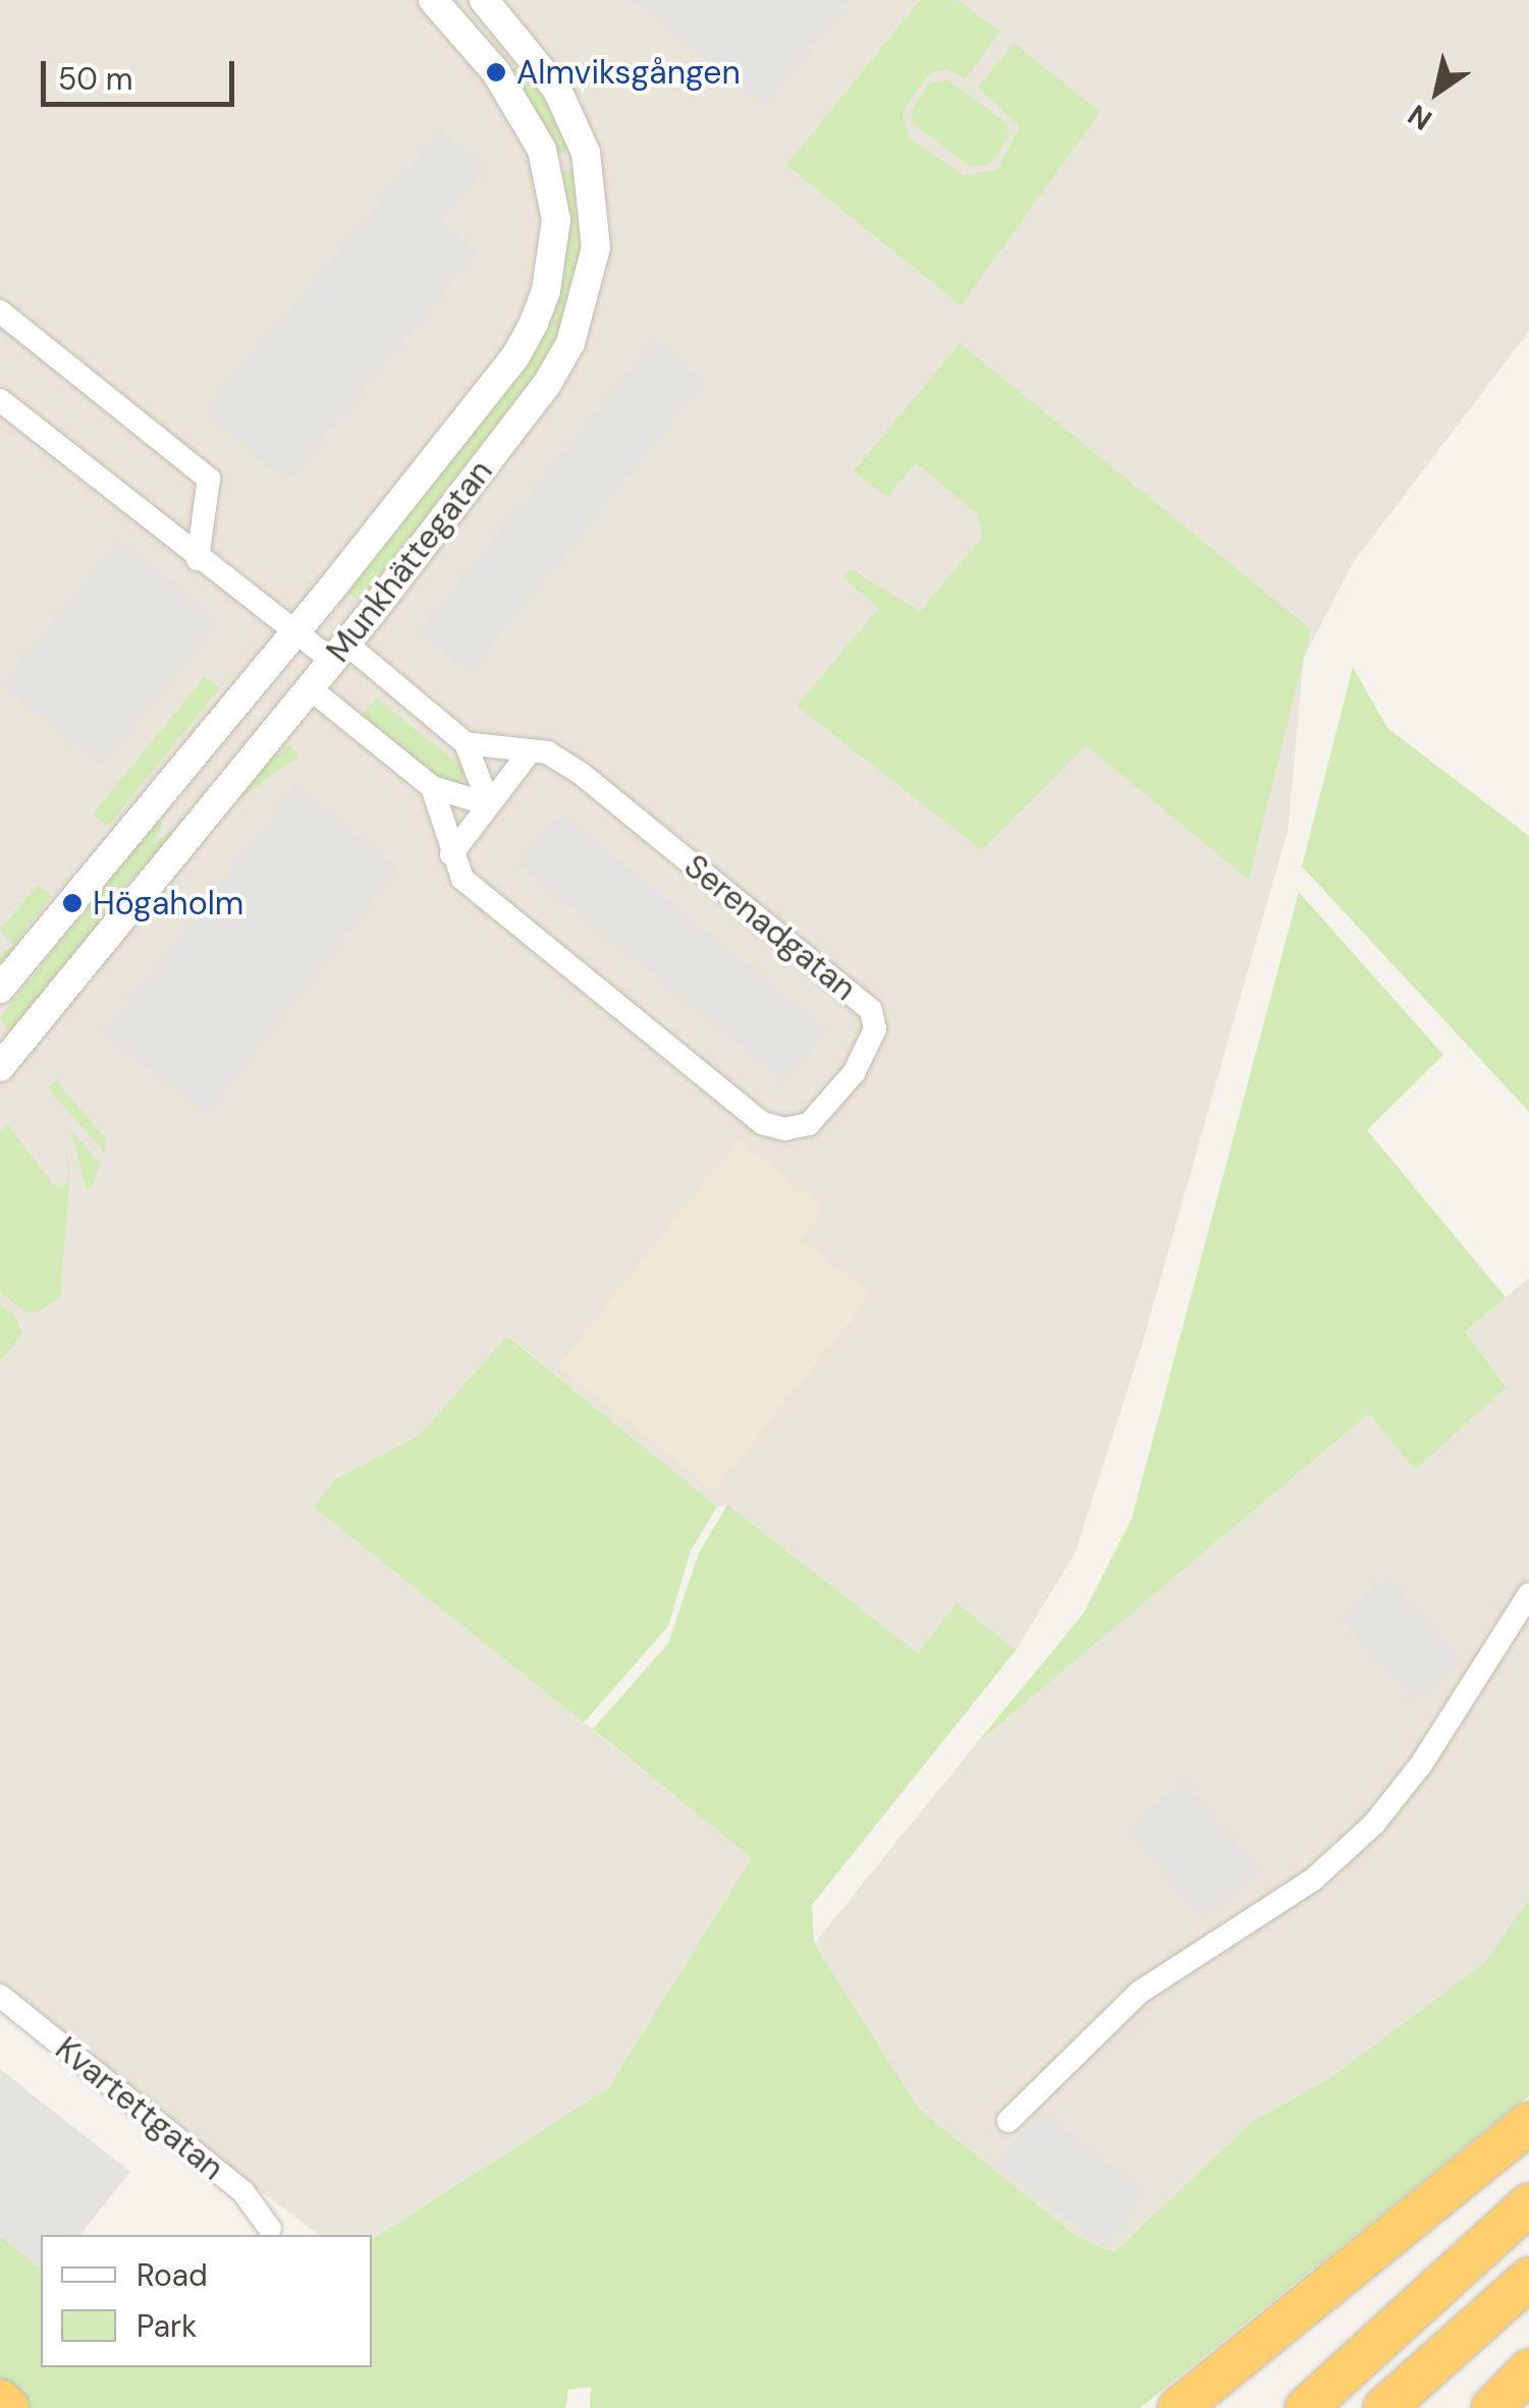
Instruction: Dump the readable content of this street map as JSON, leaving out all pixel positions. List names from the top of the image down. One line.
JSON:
{"streets":{"street":["Munkhättegatan","Serenadgatan","Kvartettgatan"]},"places":["Almviksgången","Högaholm"],"legend":["Road","Park"],"scale_bar":"50 m","north":"bottom left"}
